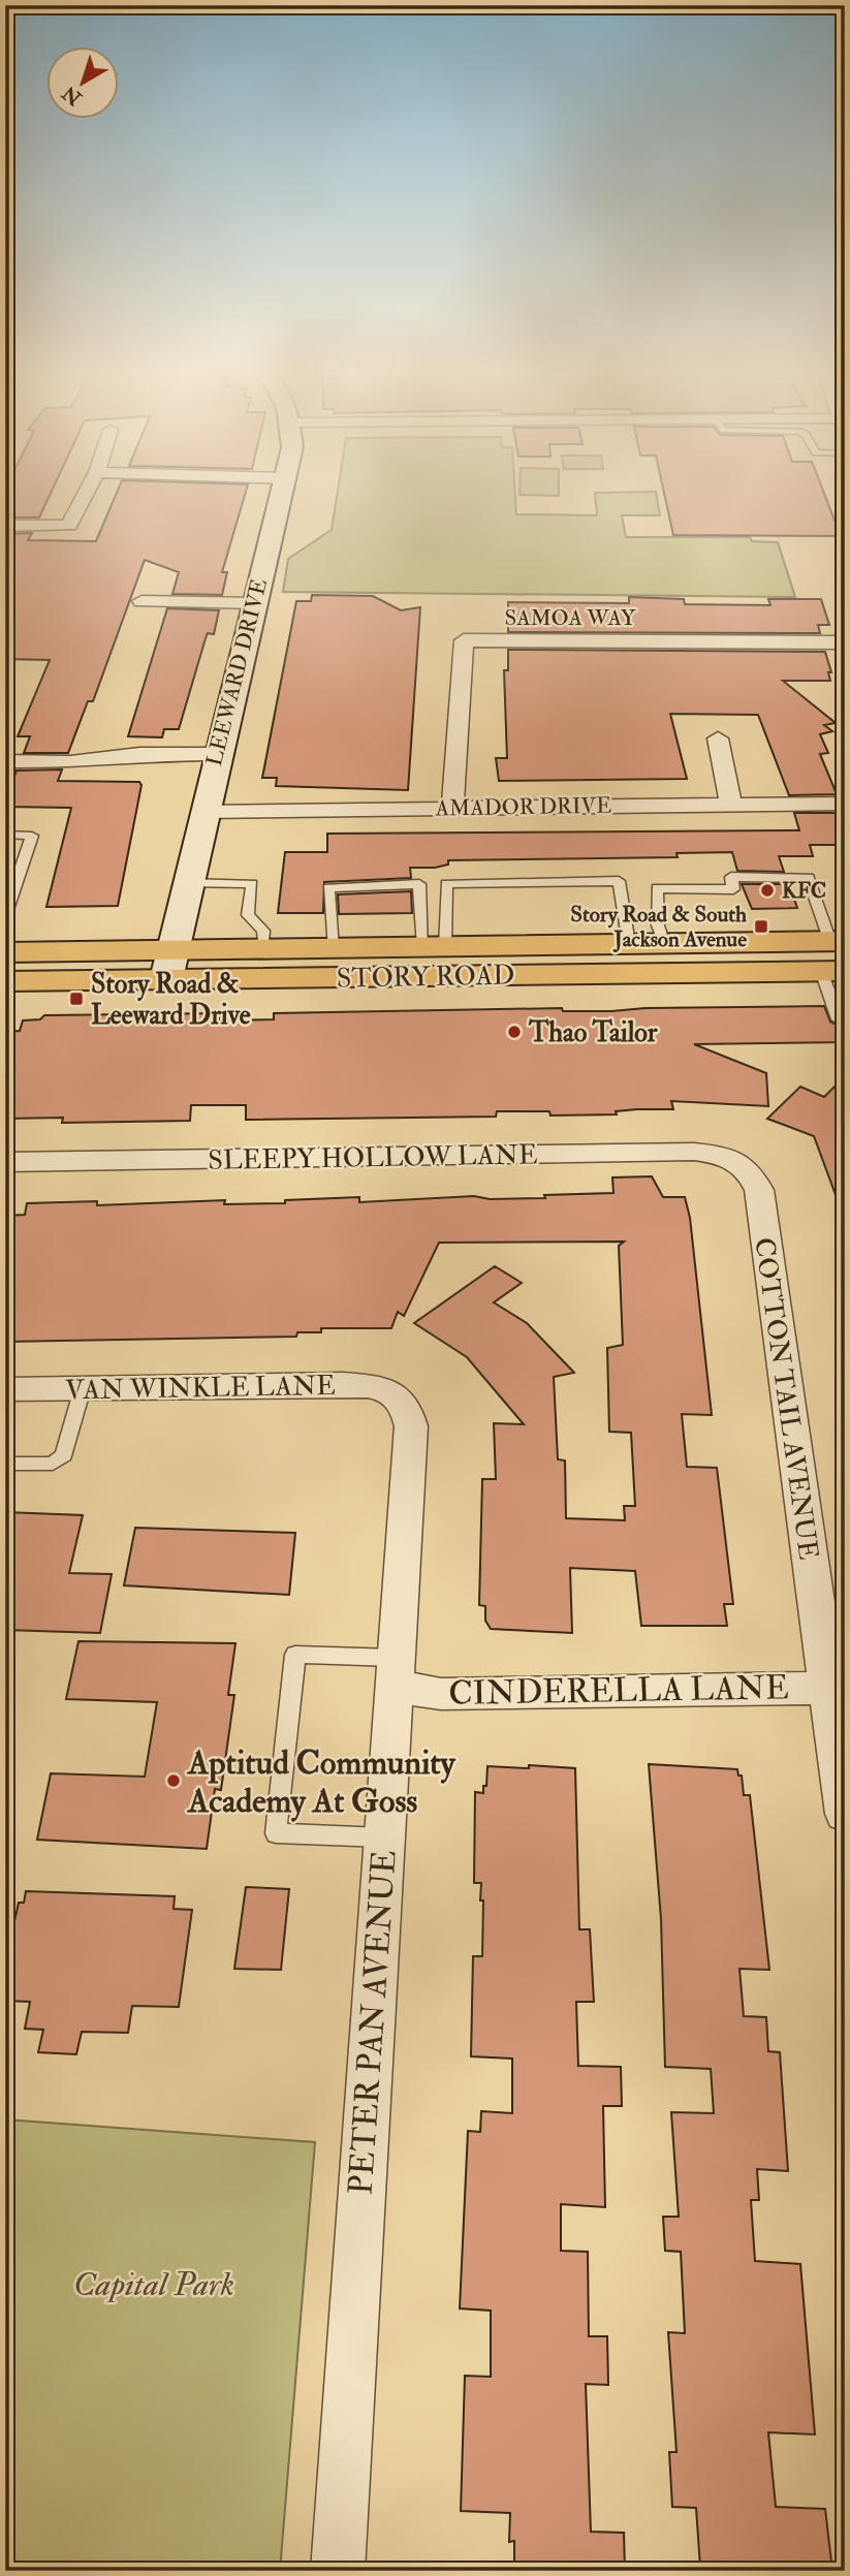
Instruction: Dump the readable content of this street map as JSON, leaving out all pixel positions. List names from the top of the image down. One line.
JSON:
{"streets":{"main road":["STORY ROAD"],"street":["SAMOA WAY","LEEWARD DRIVE","AMADOR DRIVE","SLEEPY HOLLOW LANE","VAN WINKLE LANE","COTTON TAIL AVENUE","CINDERELLA LANE","PETER PAN AVENUE"]},"crossings":[["SAMOA WAY","AMADOR DRIVE"],["LEEWARD DRIVE","AMADOR DRIVE"],["LEEWARD DRIVE","STORY ROAD"],["SLEEPY HOLLOW LANE","COTTON TAIL AVENUE"],["VAN WINKLE LANE","PETER PAN AVENUE"],["COTTON TAIL AVENUE","CINDERELLA LANE"],["CINDERELLA LANE","PETER PAN AVENUE"]],"parks":["Capital Park"],"places":{"other":["KFC","Thao Tailor","Aptitud Community Academy At Goss"],"transit":["Story Road & South Jackson Avenue","Story Road & Leeward Drive"]},"north":"bottom left"}
